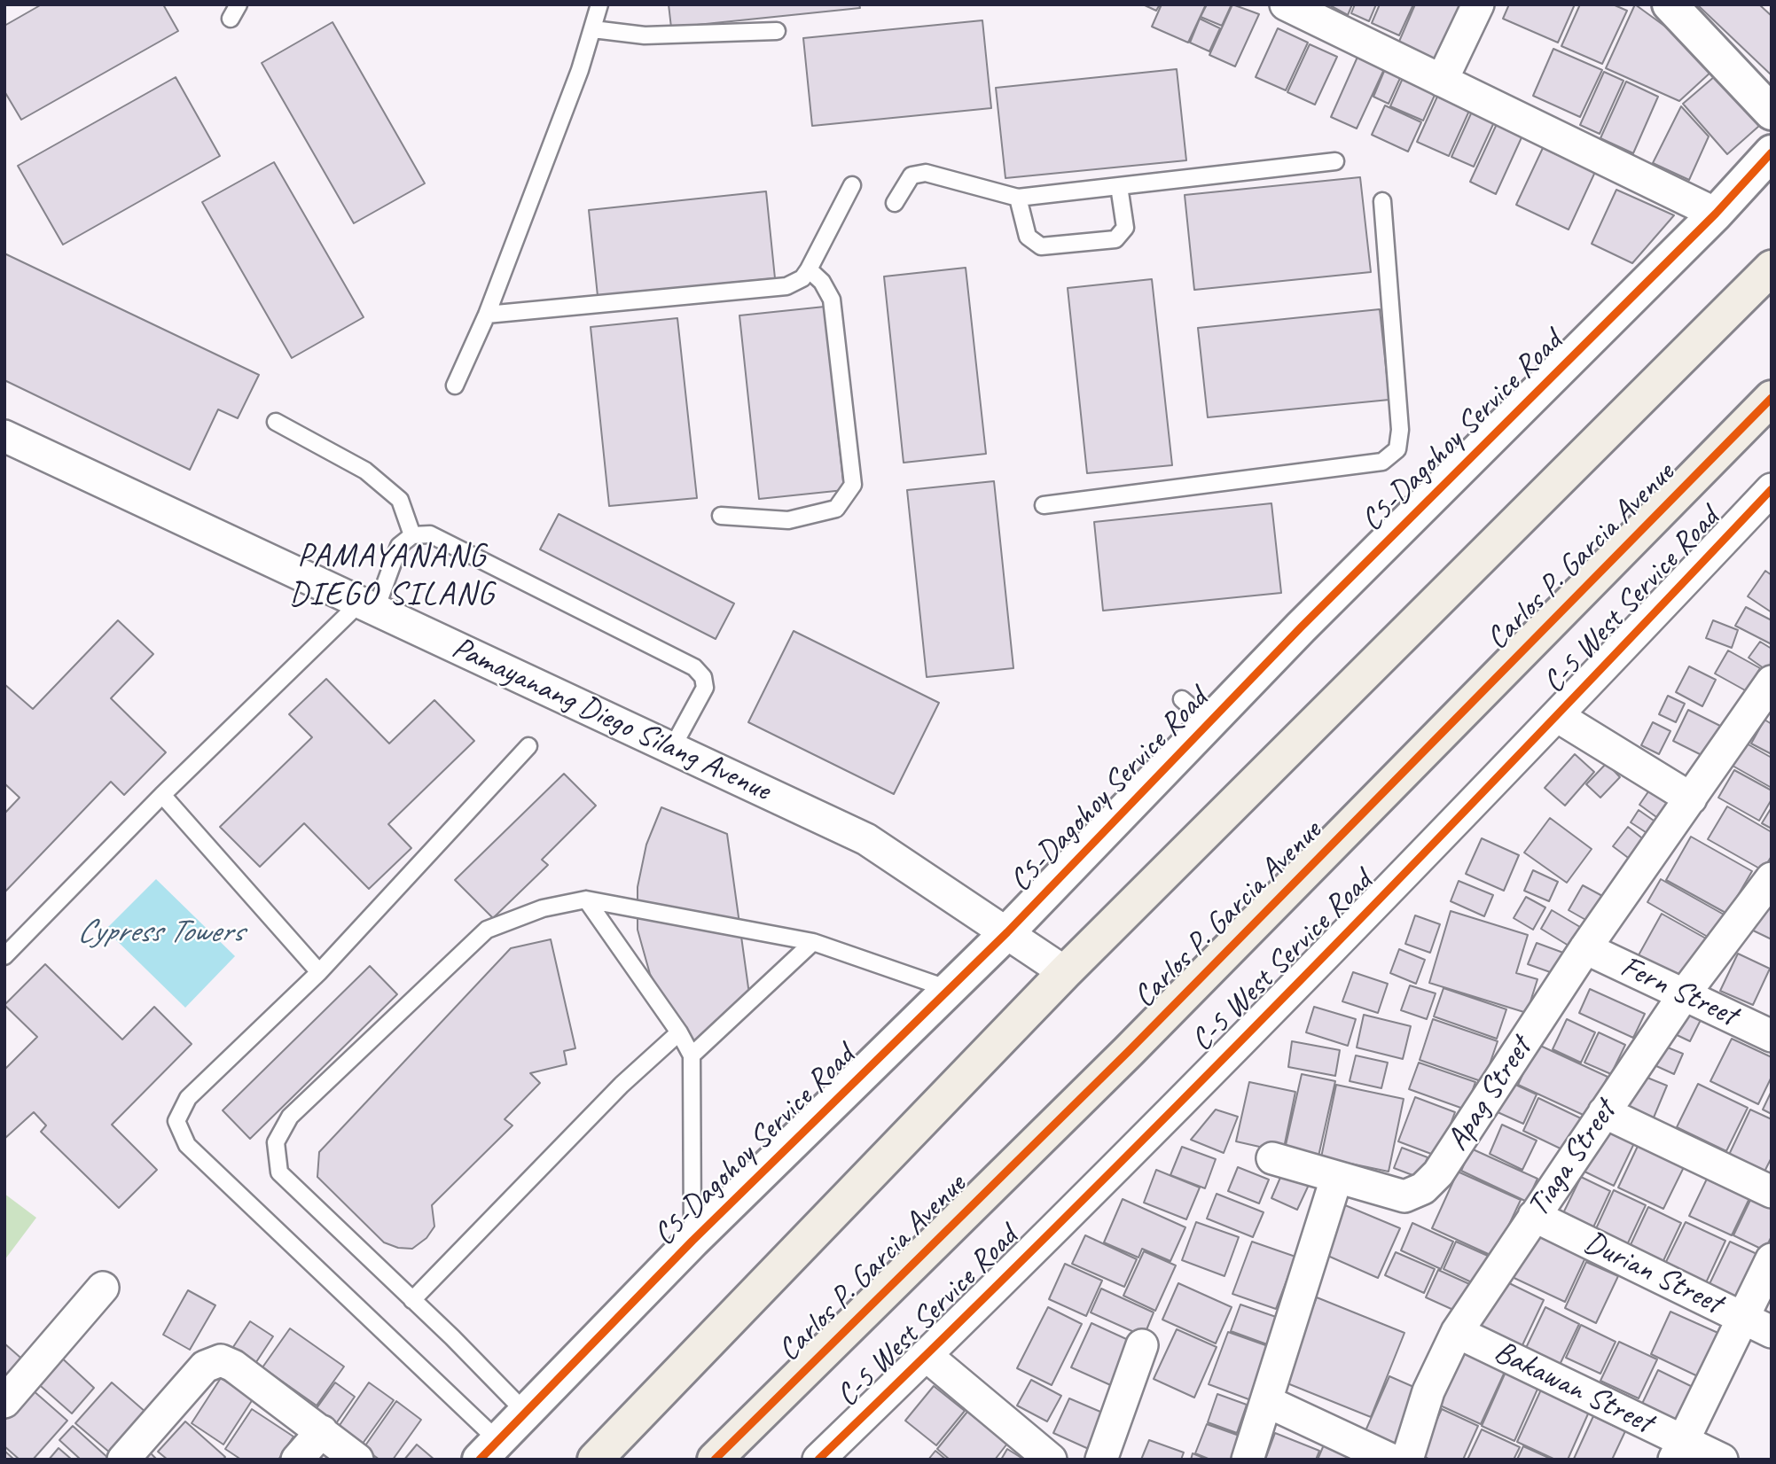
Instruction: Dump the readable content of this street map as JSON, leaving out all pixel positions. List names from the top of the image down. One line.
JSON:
{"streets":{"main road":["C5-Dagohoy Service Road","Carlos P. Garcia Avenue"],"street":["C-5 West Service Road","Pamayanang Diego Silang Avenue","Fern Street","Apag Street","Tiaga Street","Durian Street","Bakawan Street"]},"crossings":[["C5-Dagohoy Service Road","Pamayanang Diego Silang Avenue"],["Carlos P. Garcia Avenue","Pamayanang Diego Silang Avenue"],["Fern Street","Apag Street"],["Fern Street","Tiaga Street"],["Tiaga Street","Durian Street"],["Tiaga Street","Bakawan Street"]],"districts":["PAMAYANANG DIEGO SILANG"],"water":["Cypress Towers"]}
